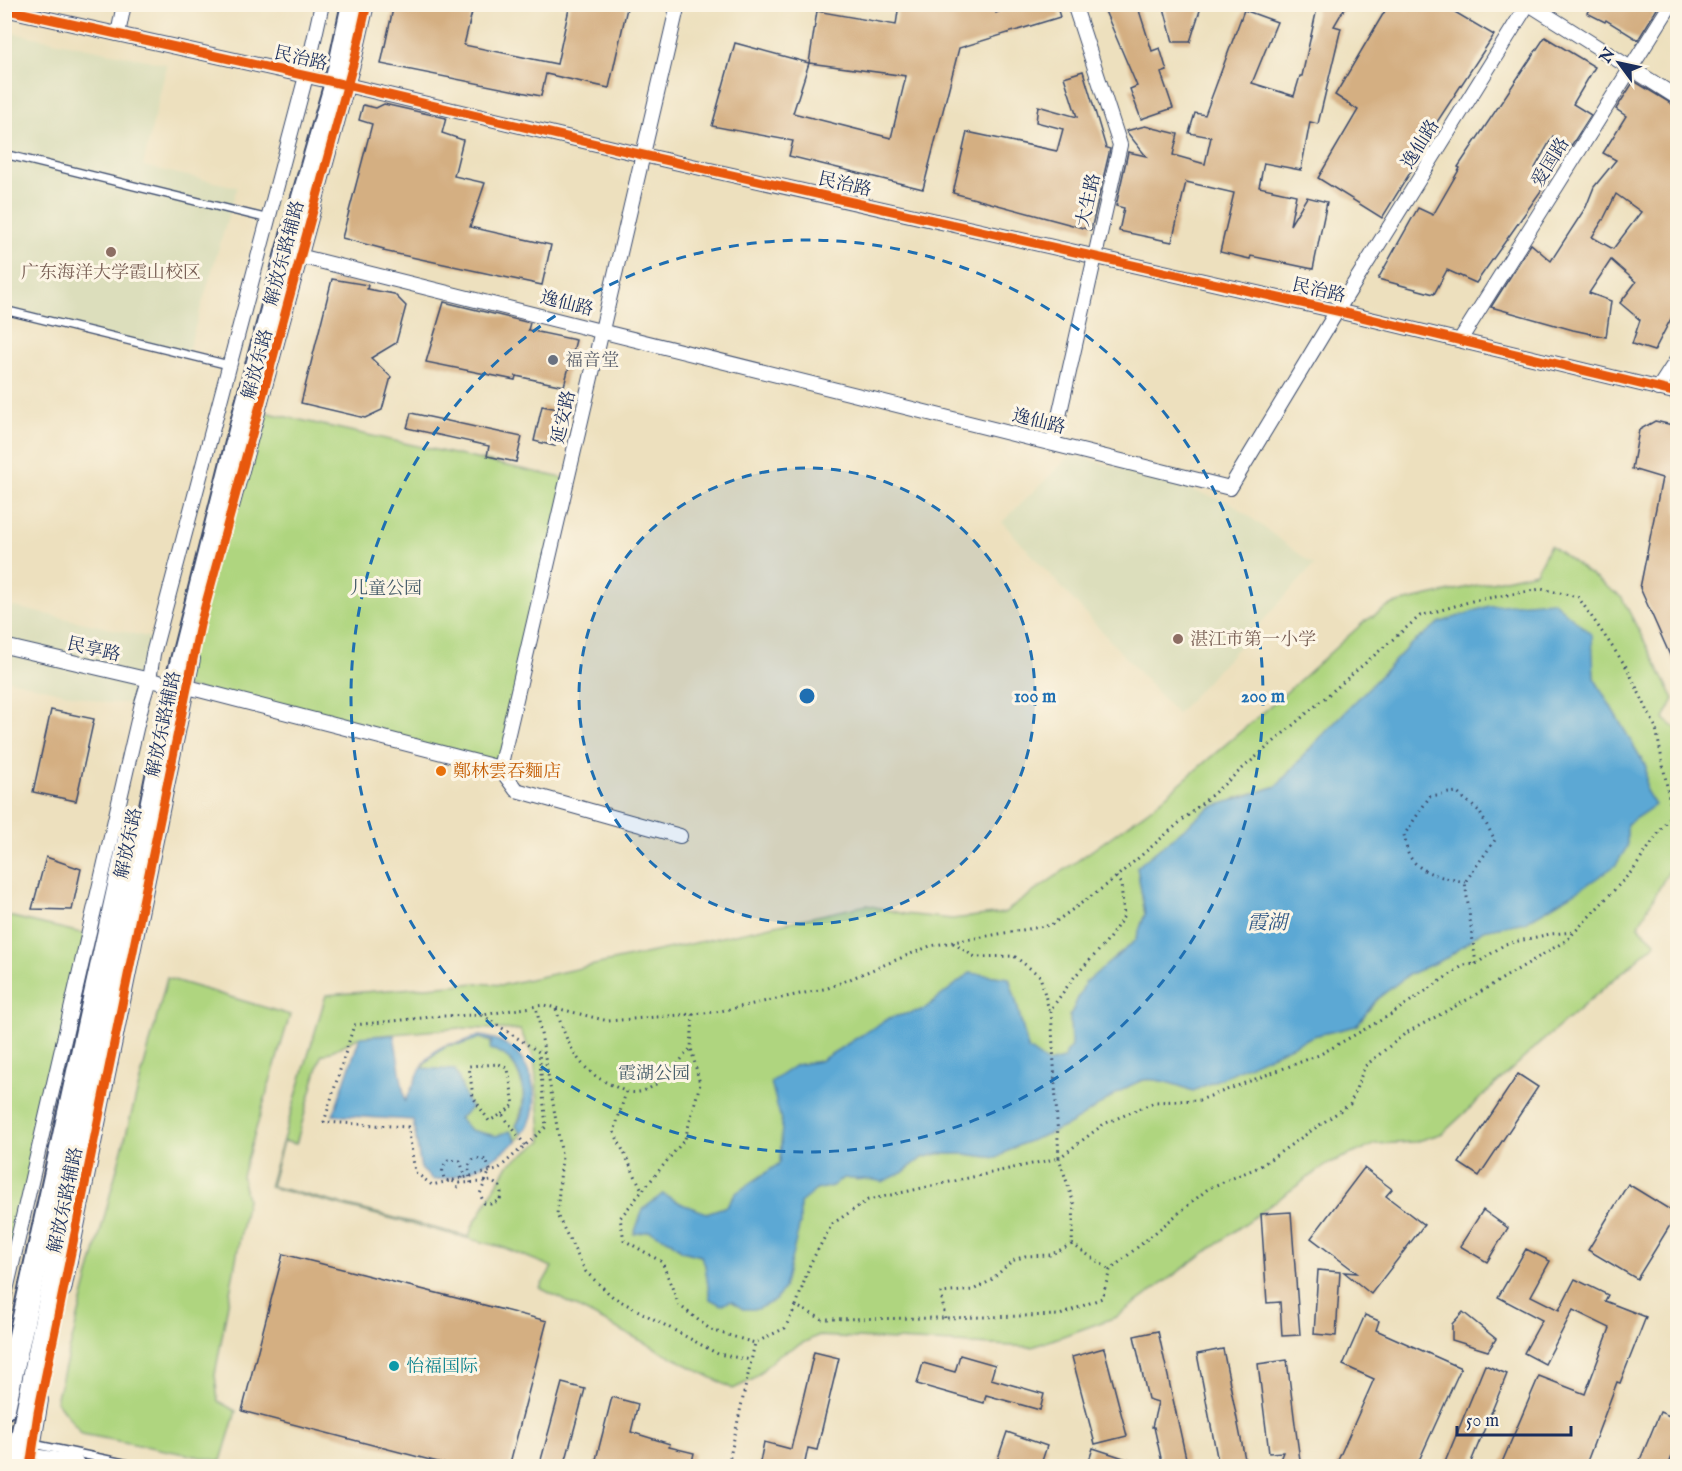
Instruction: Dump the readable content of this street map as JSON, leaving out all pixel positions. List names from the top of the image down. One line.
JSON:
{"streets":{"main road":["解放东路"],"street":["民治路","逸仙路","爱国路","大生路","解放东路辅路","延安路","民享路"]},"crossings":[["民治路","逸仙路"],["民治路","爱国路"],["民治路","大生路"],["民治路","解放东路辅路"],["民治路","解放东路"],["民治路","延安路"],["逸仙路","大生路"],["逸仙路","解放东路"],["逸仙路","延安路"],["解放东路辅路","解放东路"],["解放东路辅路","民享路"],["解放东路","民享路"],["延安路","民享路"]],"water":["霞湖"],"parks":["儿童公园","霞湖公园"],"places":["广东海洋大学霞山校区","福音堂","湛江市第一小学","鄭林雲吞麵店","怡福国际"],"scale_bar":"50 m","north":"top left","rings":["100 m","200 m"]}
